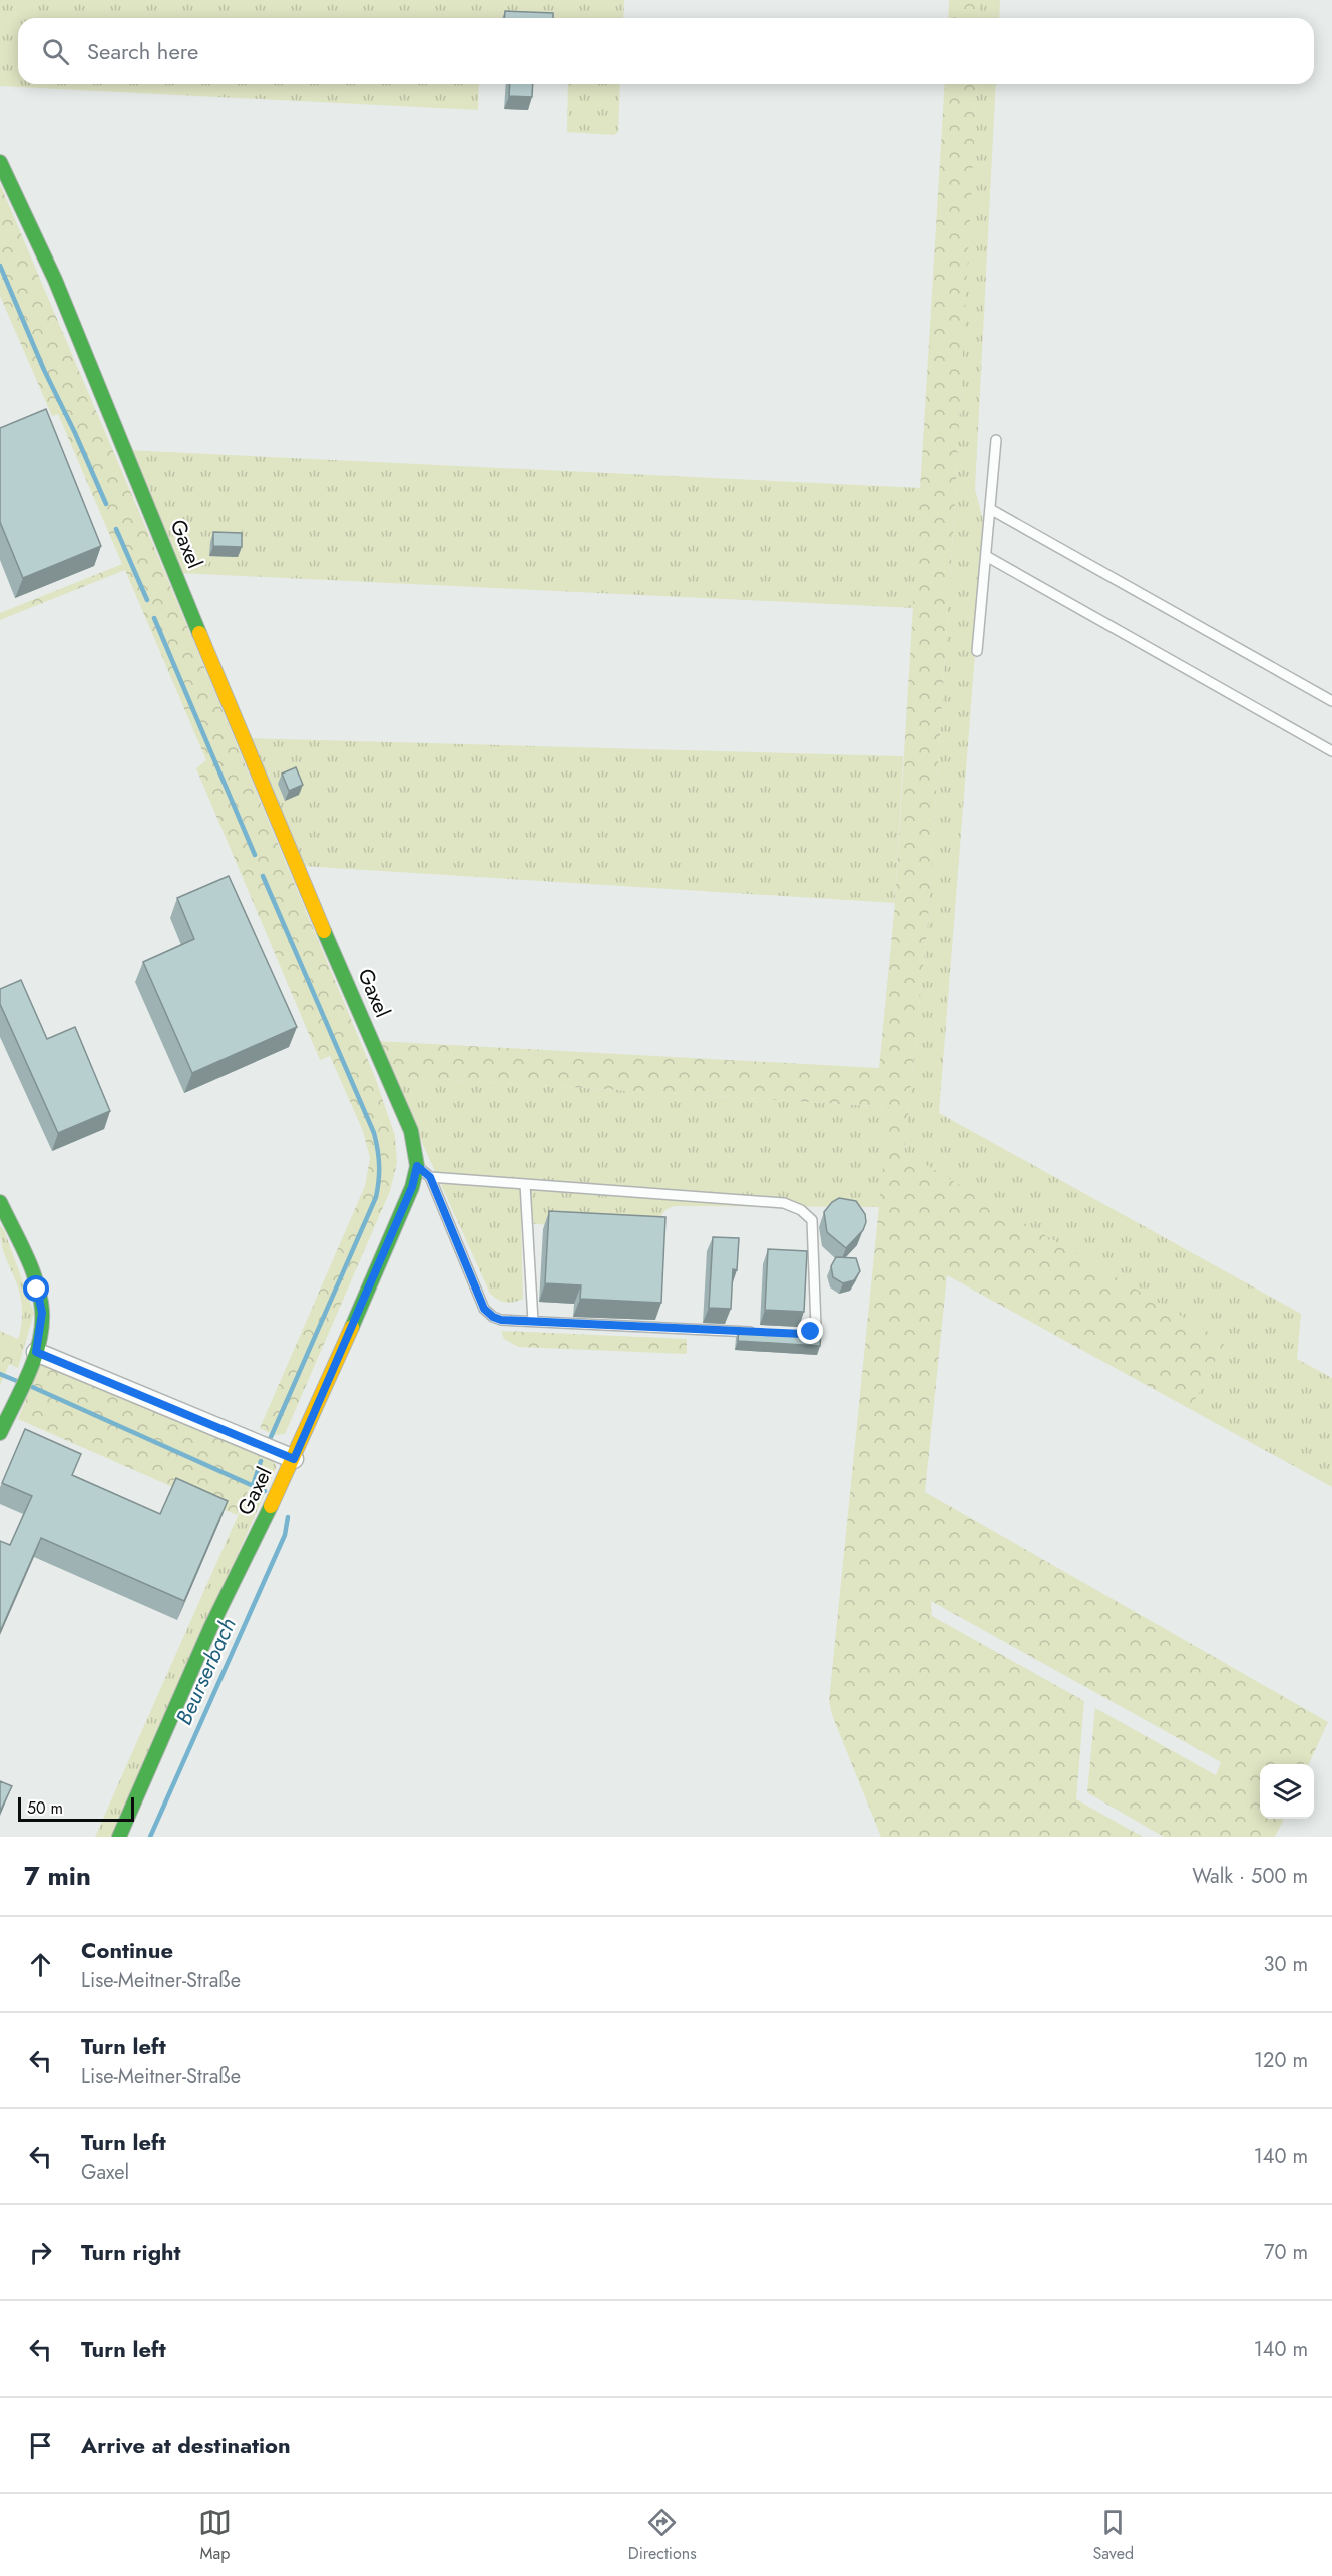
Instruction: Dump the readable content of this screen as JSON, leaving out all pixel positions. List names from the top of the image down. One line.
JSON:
{"streets":{"street":["Gaxel"]},"water":["Beurserbach"],"scale_bar":"50 m","page":{"search":"Search here","scale":"50 m","heading":["7 min","Walk · 500 m"],"list":[["Continue","Lise-Meitner-Straße","30 m"],["Turn left","Lise-Meitner-Straße","120 m"],["Turn left","Gaxel","140 m"],["Turn right","70 m"],["Turn left","140 m"],"Arrive at destination"],"nav":["Map","Directions","Saved"]}}
